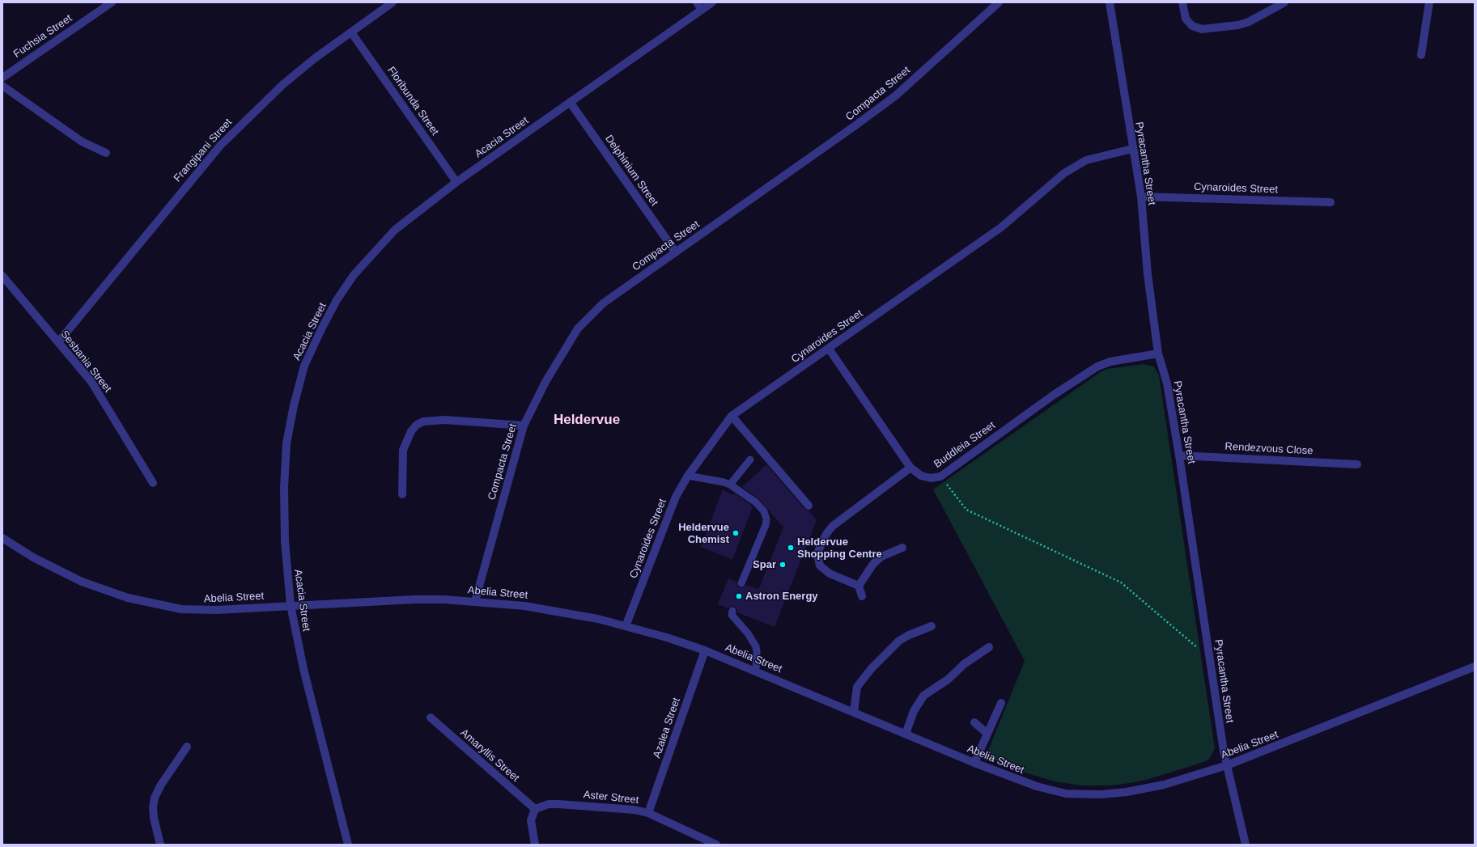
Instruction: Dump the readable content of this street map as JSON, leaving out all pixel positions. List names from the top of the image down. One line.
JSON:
{"streets":{"street":["Fuchsia Street","Compacta Street","Floribunda Street","Acacia Street","Frangipani Street","Pyracantha Street","Delphinium Street","Cynaroides Street","Sesbania Street","Buddleia Street","Rendezvous Close","Abelia Street","Azalea Street","Amaryllis Street","Aster Street"]},"crossings":[["Compacta Street","Delphinium Street"],["Compacta Street","Abelia Street"],["Floribunda Street","Acacia Street"],["Floribunda Street","Frangipani Street"],["Acacia Street","Delphinium Street"],["Acacia Street","Abelia Street"],["Frangipani Street","Sesbania Street"],["Pyracantha Street","Cynaroides Street"],["Pyracantha Street","Buddleia Street"],["Pyracantha Street","Rendezvous Close"],["Pyracantha Street","Abelia Street"],["Cynaroides Street","Buddleia Street"],["Cynaroides Street","Abelia Street"],["Abelia Street","Azalea Street"],["Azalea Street","Aster Street"],["Amaryllis Street","Aster Street"]],"districts":["Heldervue"],"places":["Heldervue Chemist","Heldervue Shopping Centre","Spar","Astron Energy"]}
